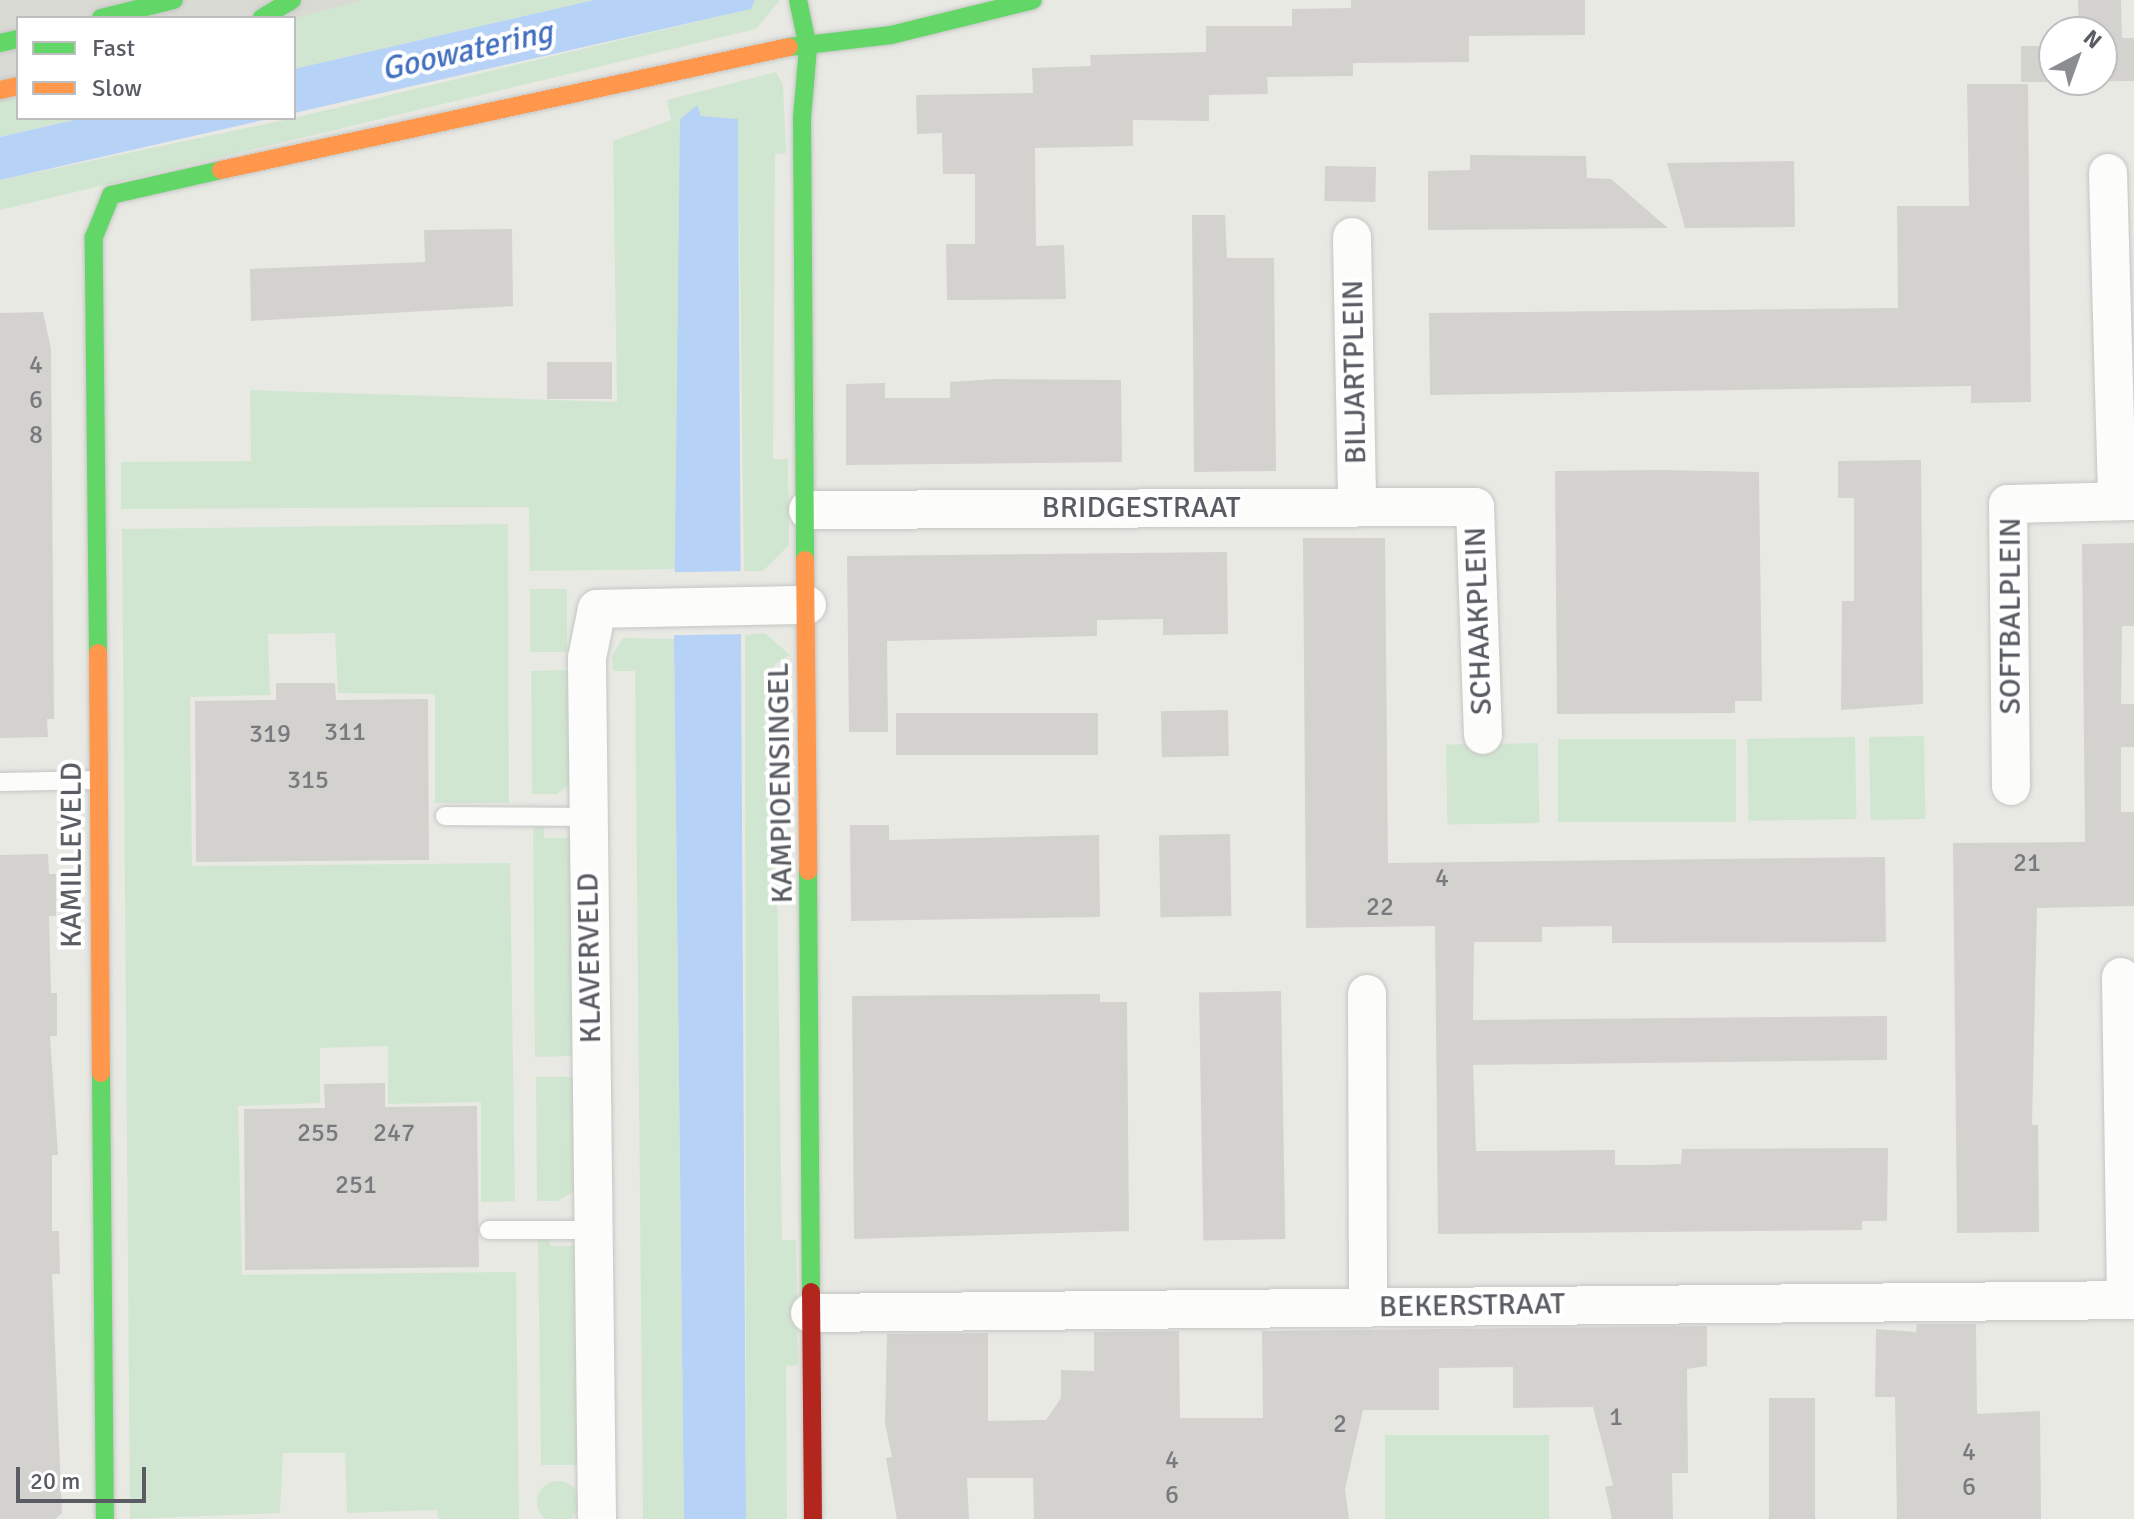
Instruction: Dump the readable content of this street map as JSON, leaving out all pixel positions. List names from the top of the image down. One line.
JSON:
{"streets":{"street":["BILJARTPLEIN","BRIDGESTRAAT","SOFTBALPLEIN","SCHAAKPLEIN","KAMPIOENSINGEL","KAMILLEVELD","KLAVERVELD","BEKERSTRAAT"]},"crossings":[["BILJARTPLEIN","BRIDGESTRAAT"],["BRIDGESTRAAT","SCHAAKPLEIN"],["BRIDGESTRAAT","KAMPIOENSINGEL"],["KAMPIOENSINGEL","KAMILLEVELD"],["KAMPIOENSINGEL","KLAVERVELD"],["KAMPIOENSINGEL","BEKERSTRAAT"]],"water":["Goowatering"],"house_numbers":["4","6","8","311","319","315","21","4","22","255","247","251","1","2","4","4","6","6"],"legend":["Fast","Slow"],"scale_bar":"20 m","north":"top right"}
